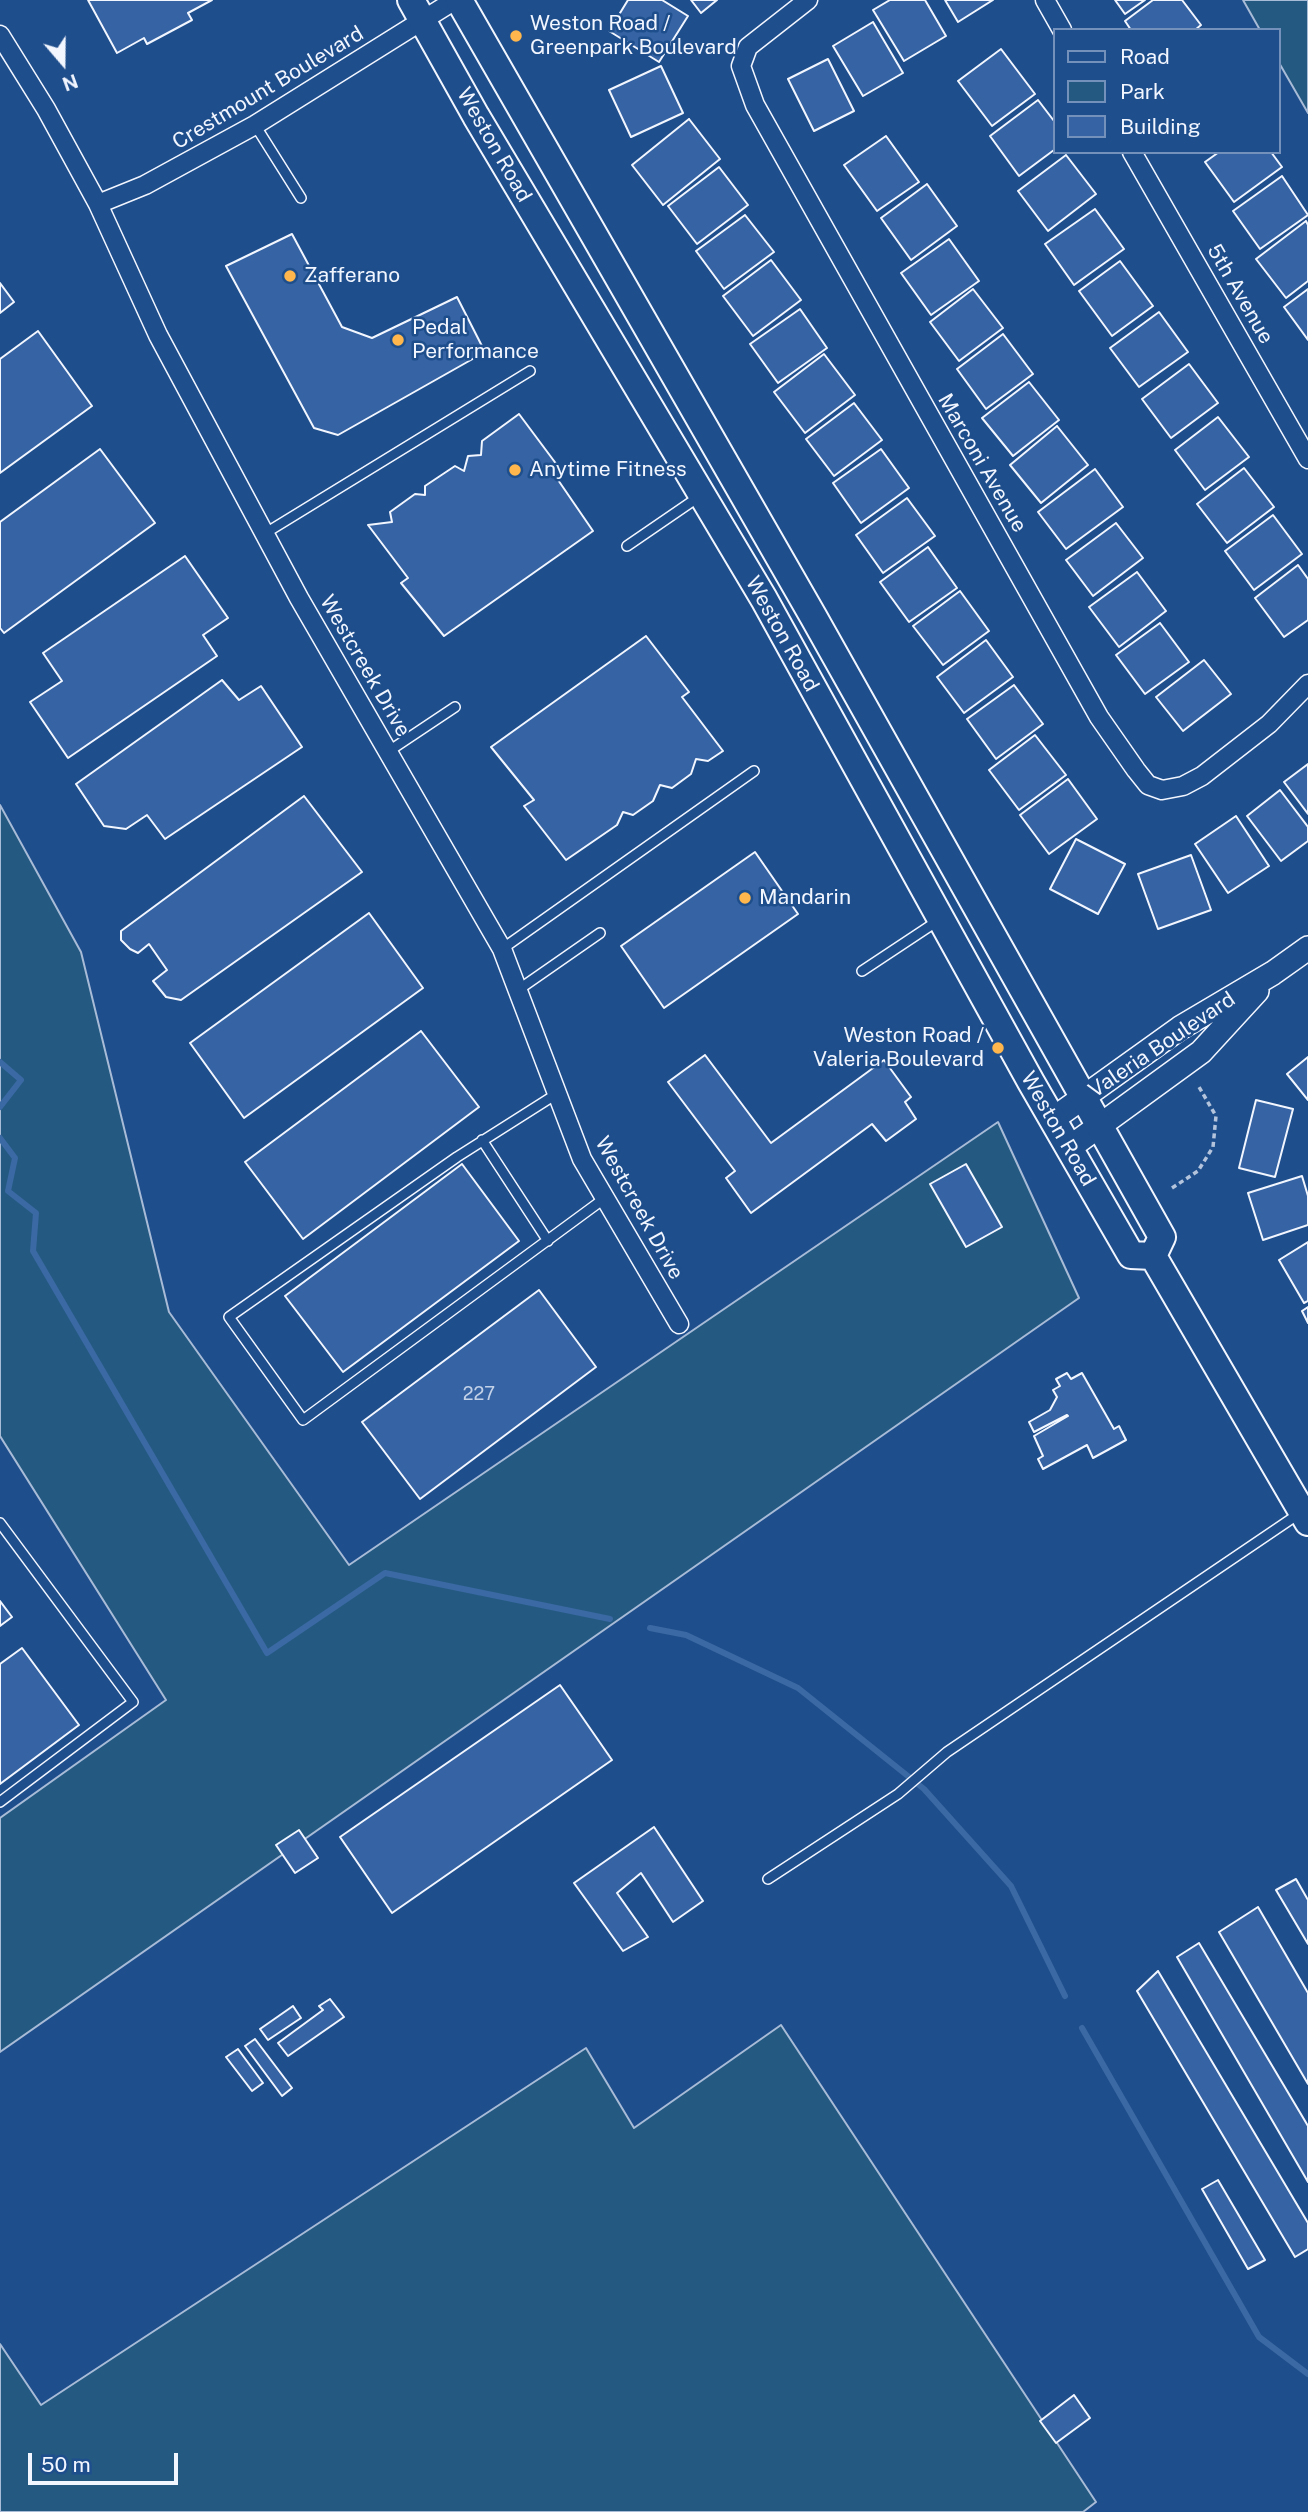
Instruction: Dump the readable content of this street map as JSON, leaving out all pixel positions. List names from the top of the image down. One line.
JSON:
{"streets":{"main road":["Weston Road"],"street":["Crestmount Boulevard","5th Avenue","Marconi Avenue","Westcreek Drive","Valeria Boulevard"]},"crossings":[["Crestmount Boulevard","Weston Road"],["Crestmount Boulevard","Westcreek Drive"],["Weston Road","Valeria Boulevard"]],"places":["Weston Road / Greenpark Boulevard","Zafferano","Pedal Performance","Anytime Fitness","Mandarin","Weston Road / Valeria Boulevard"],"house_numbers":["227"],"legend":["Road","Park","Building"],"scale_bar":"50 m","north":"bottom"}
